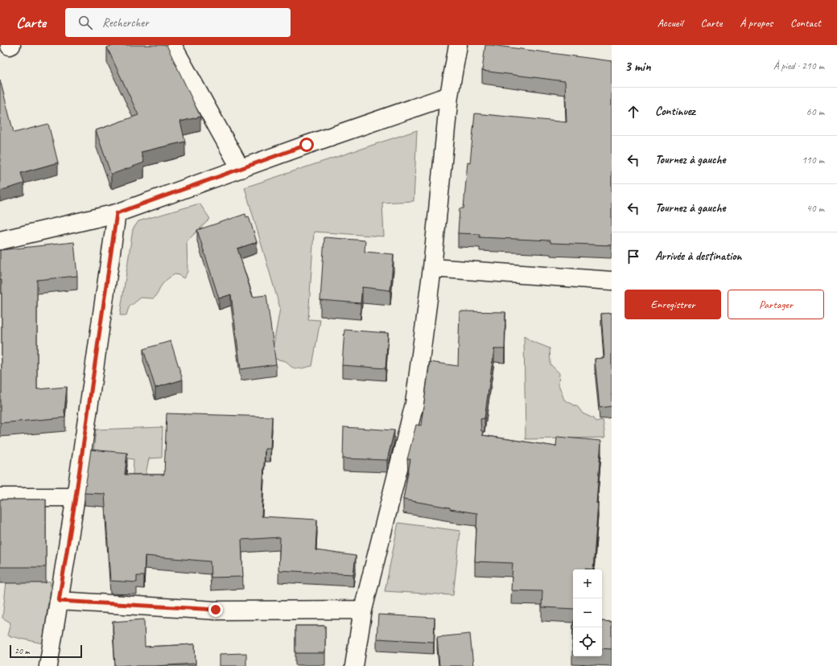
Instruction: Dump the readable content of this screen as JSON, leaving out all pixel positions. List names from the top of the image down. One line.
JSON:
{"scale_bar":"20 m","page":{"header":"Carte","search":"Rechercher","nav":["Accueil","Carte","À propos","Contact"],"heading":["3 min","À pied · 210 m"],"list":[["Continuez","60 m"],["Tournez à gauche","110 m"],["Tournez à gauche","40 m"],"Arrivée à destination"],"buttons":["Enregistrer","Partager"],"map_buttons":["+","−"],"scale":"20 m"}}
